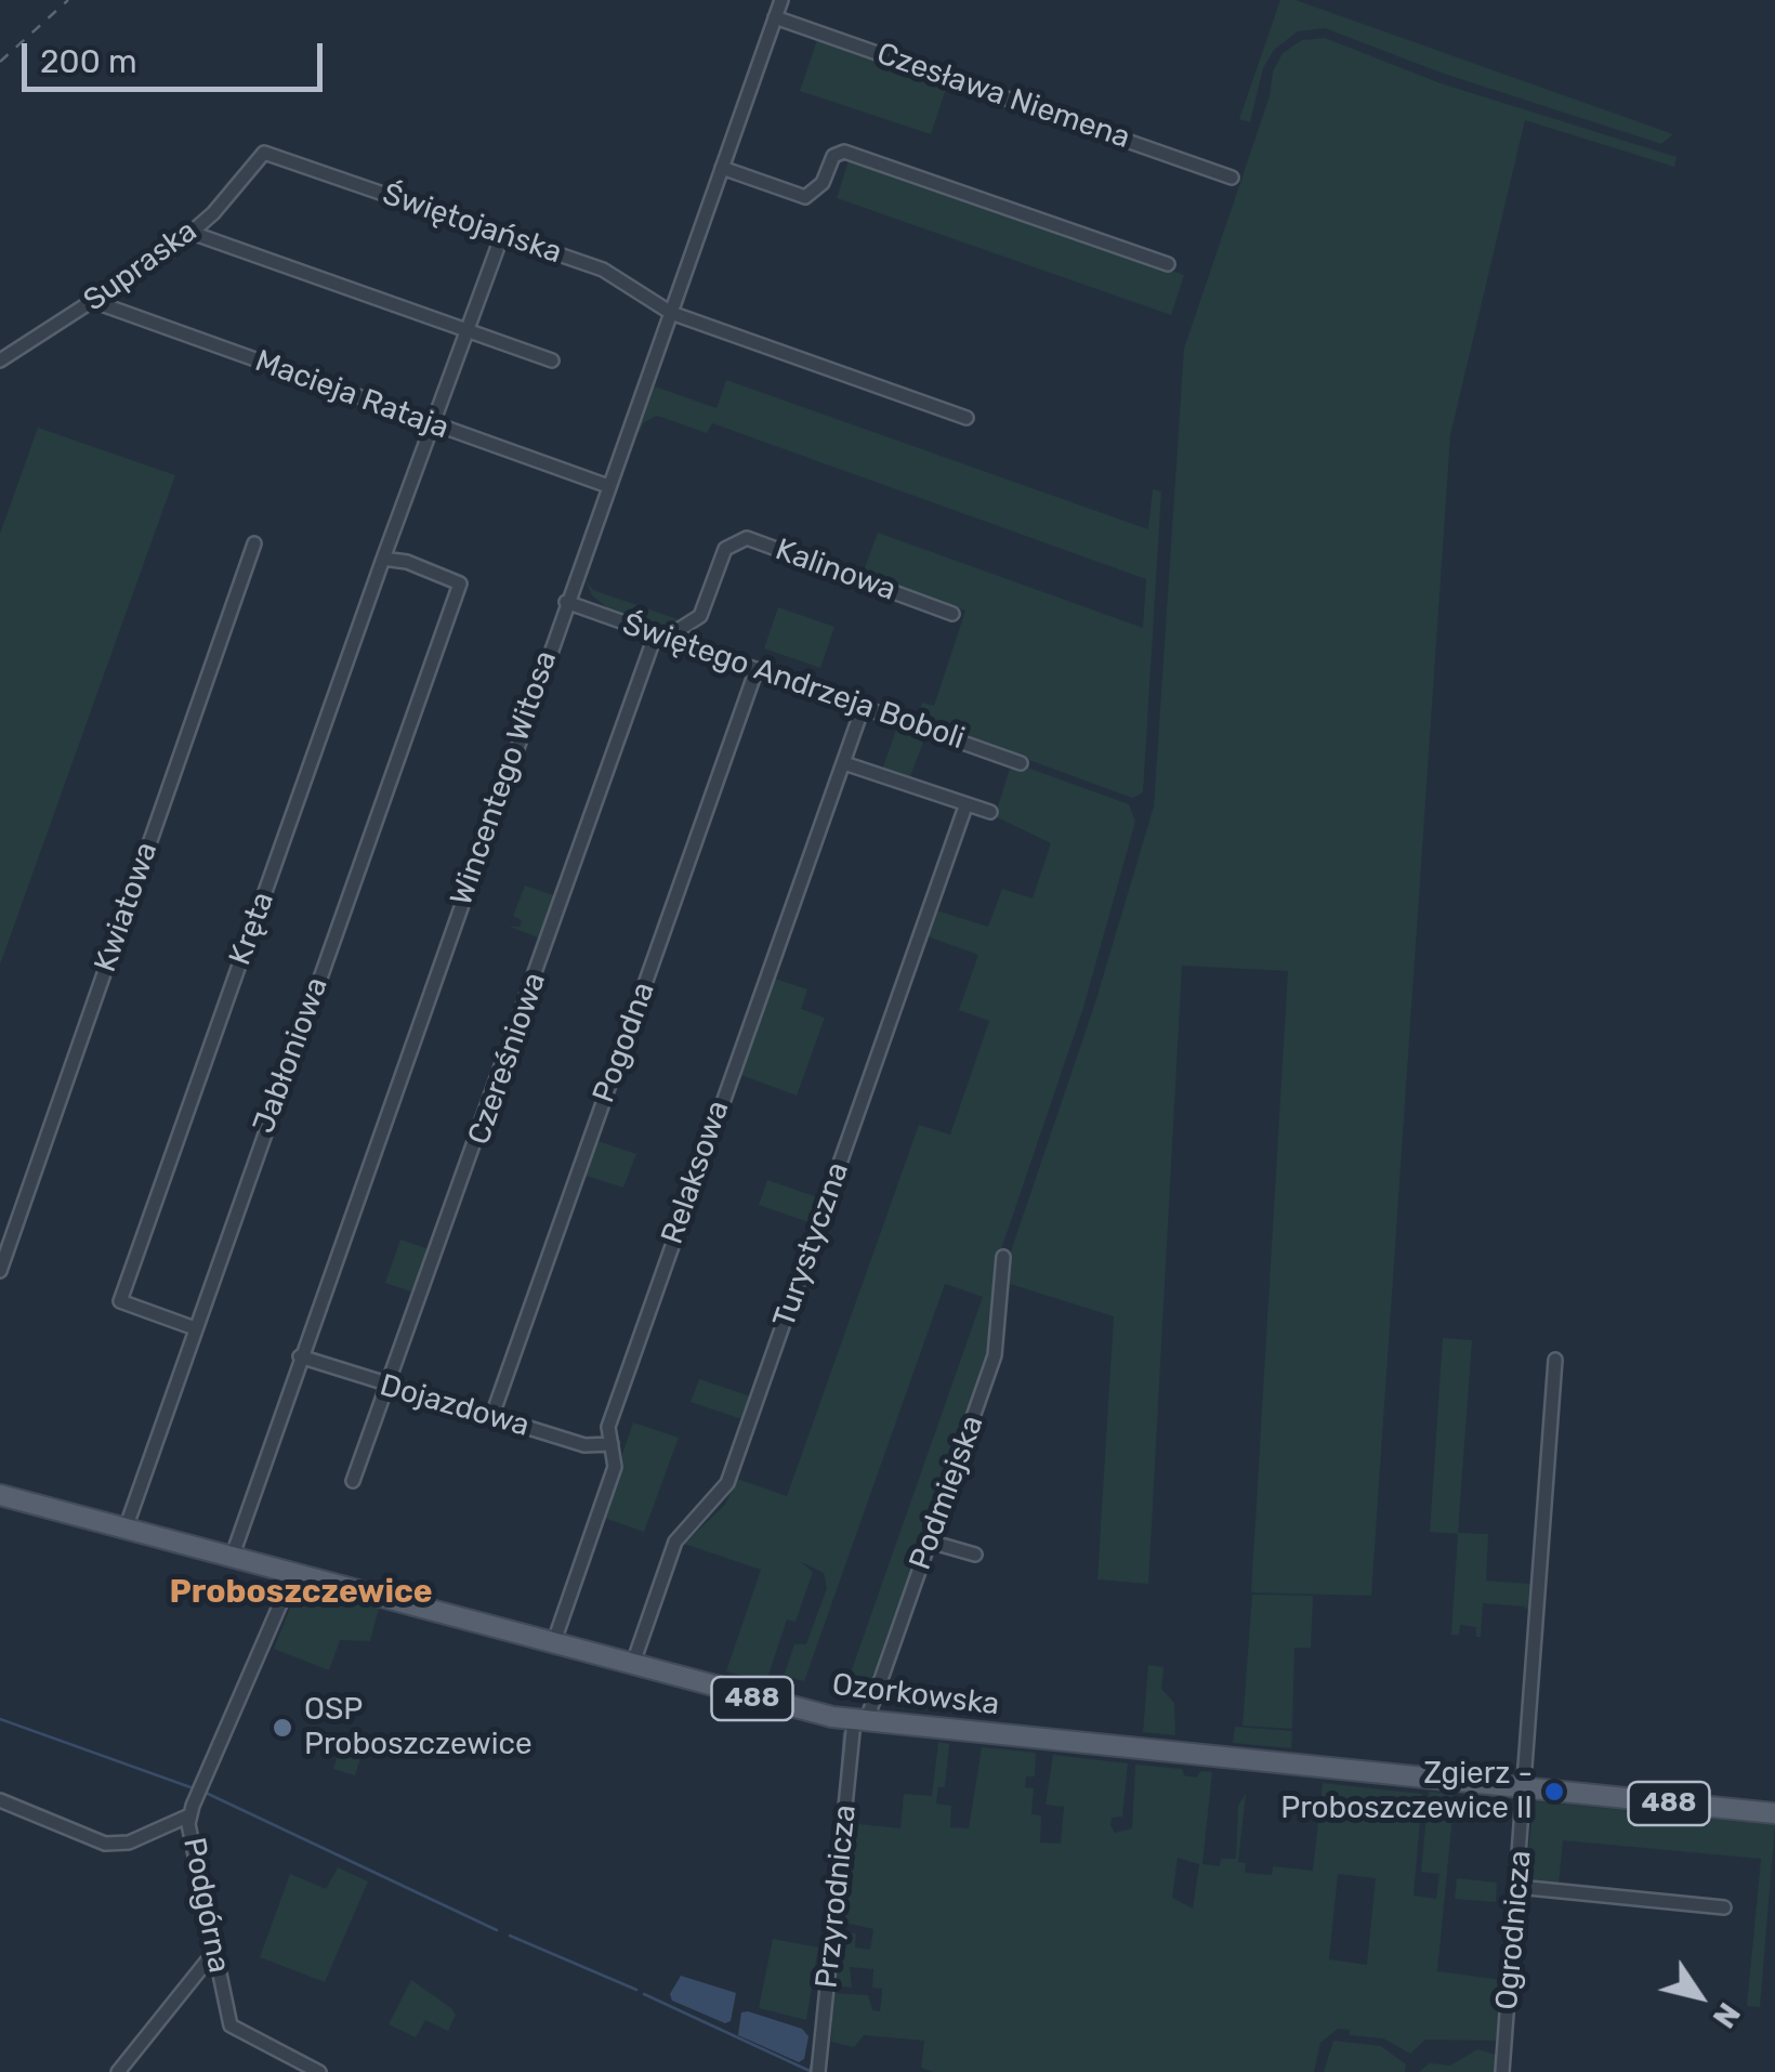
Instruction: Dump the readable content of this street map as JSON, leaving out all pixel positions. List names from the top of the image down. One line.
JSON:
{"streets":{"main road":["Ozorkowska","488"],"street":["Czesława Niemena","Świętojańska","Supraska","Macieja Rataja","Kalinowa","Świętego Andrzeja Boboli","Wincentego Witosa","Kwiatowa","Kręta","Pogodna","Jabłoniowa","Czereśniowa","Relaksowa","Turystyczna","Dojazdowa","Podmiejska","Przyrodnicza","Podgórna","Ogrodnicza"]},"crossings":[["Czesława Niemena","Wincentego Witosa"],["Świętojańska","Supraska"],["Świętojańska","Wincentego Witosa"],["Supraska","Macieja Rataja"],["Macieja Rataja","Wincentego Witosa"],["Kalinowa","Świętego Andrzeja Boboli"],["Świętego Andrzeja Boboli","Wincentego Witosa"],["Świętego Andrzeja Boboli","Pogodna"],["Świętego Andrzeja Boboli","Czereśniowa"],["Świętego Andrzeja Boboli","Relaksowa"],["Wincentego Witosa","Dojazdowa"],["Wincentego Witosa","Ozorkowska"],["Kręta","Jabłoniowa"],["Pogodna","Dojazdowa"],["Jabłoniowa","Ozorkowska"],["Czereśniowa","Dojazdowa"],["Relaksowa","Dojazdowa"],["Relaksowa","Ozorkowska"],["Turystyczna","Ozorkowska"],["Podmiejska","Ozorkowska"],["Podmiejska","Przyrodnicza"],["Ozorkowska","488"],["Ozorkowska","Przyrodnicza"],["Ozorkowska","Podgórna"],["Ozorkowska","Ogrodnicza"],["488","Ogrodnicza"]],"districts":["Proboszczewice"],"places":["OSP Proboszczewice","Zgierz - Proboszczewice II"],"scale_bar":"200 m","north":"bottom right"}
